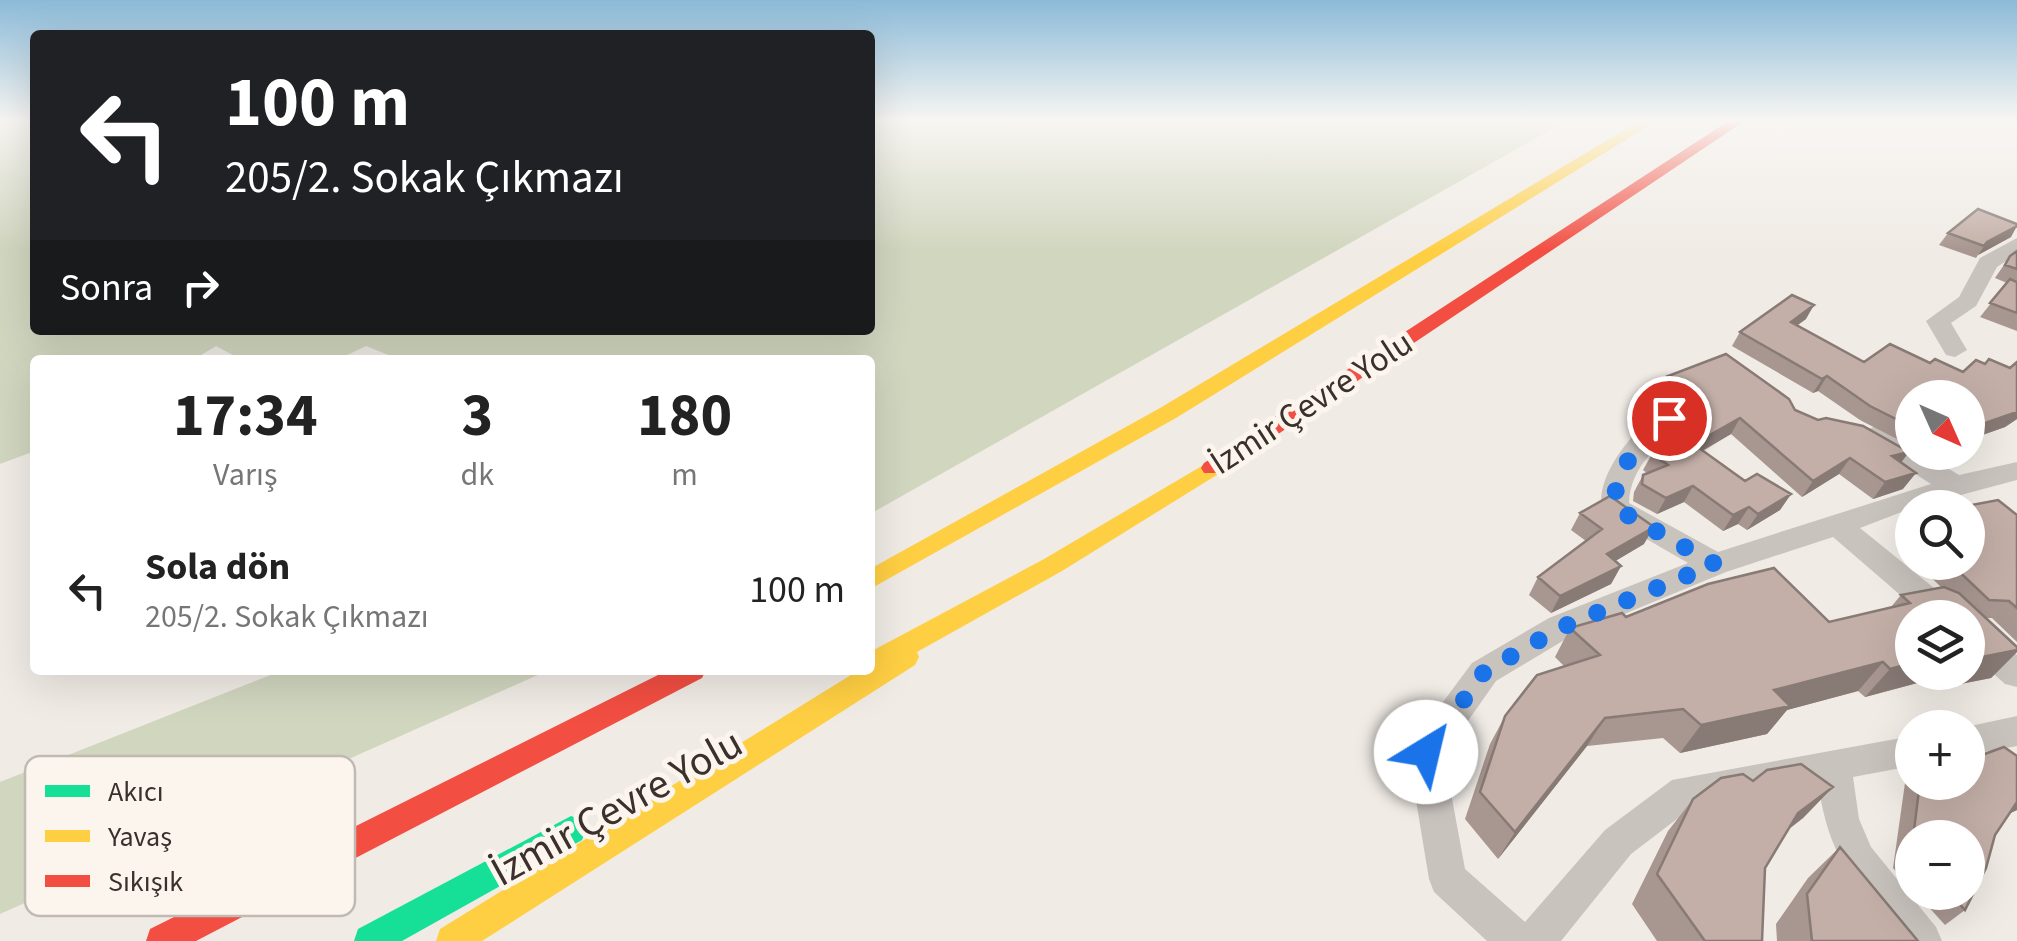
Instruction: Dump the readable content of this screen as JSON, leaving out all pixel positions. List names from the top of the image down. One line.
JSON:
{"streets":{"highway":["İzmir Çevre Yolu"]},"legend":["Akıcı","Yavaş","Sıkışık"],"north":"bottom right","page":{"turn":["100 m","205/2. Sokak Çıkmazı"],"then":"Sonra","eta":["17:34","Varış","3","dk","180","m"],"map_buttons":["+","−"],"list":[{"name":"Sola dön","note":"205/2. Sokak Çıkmazı","value":"100 m"}]}}
